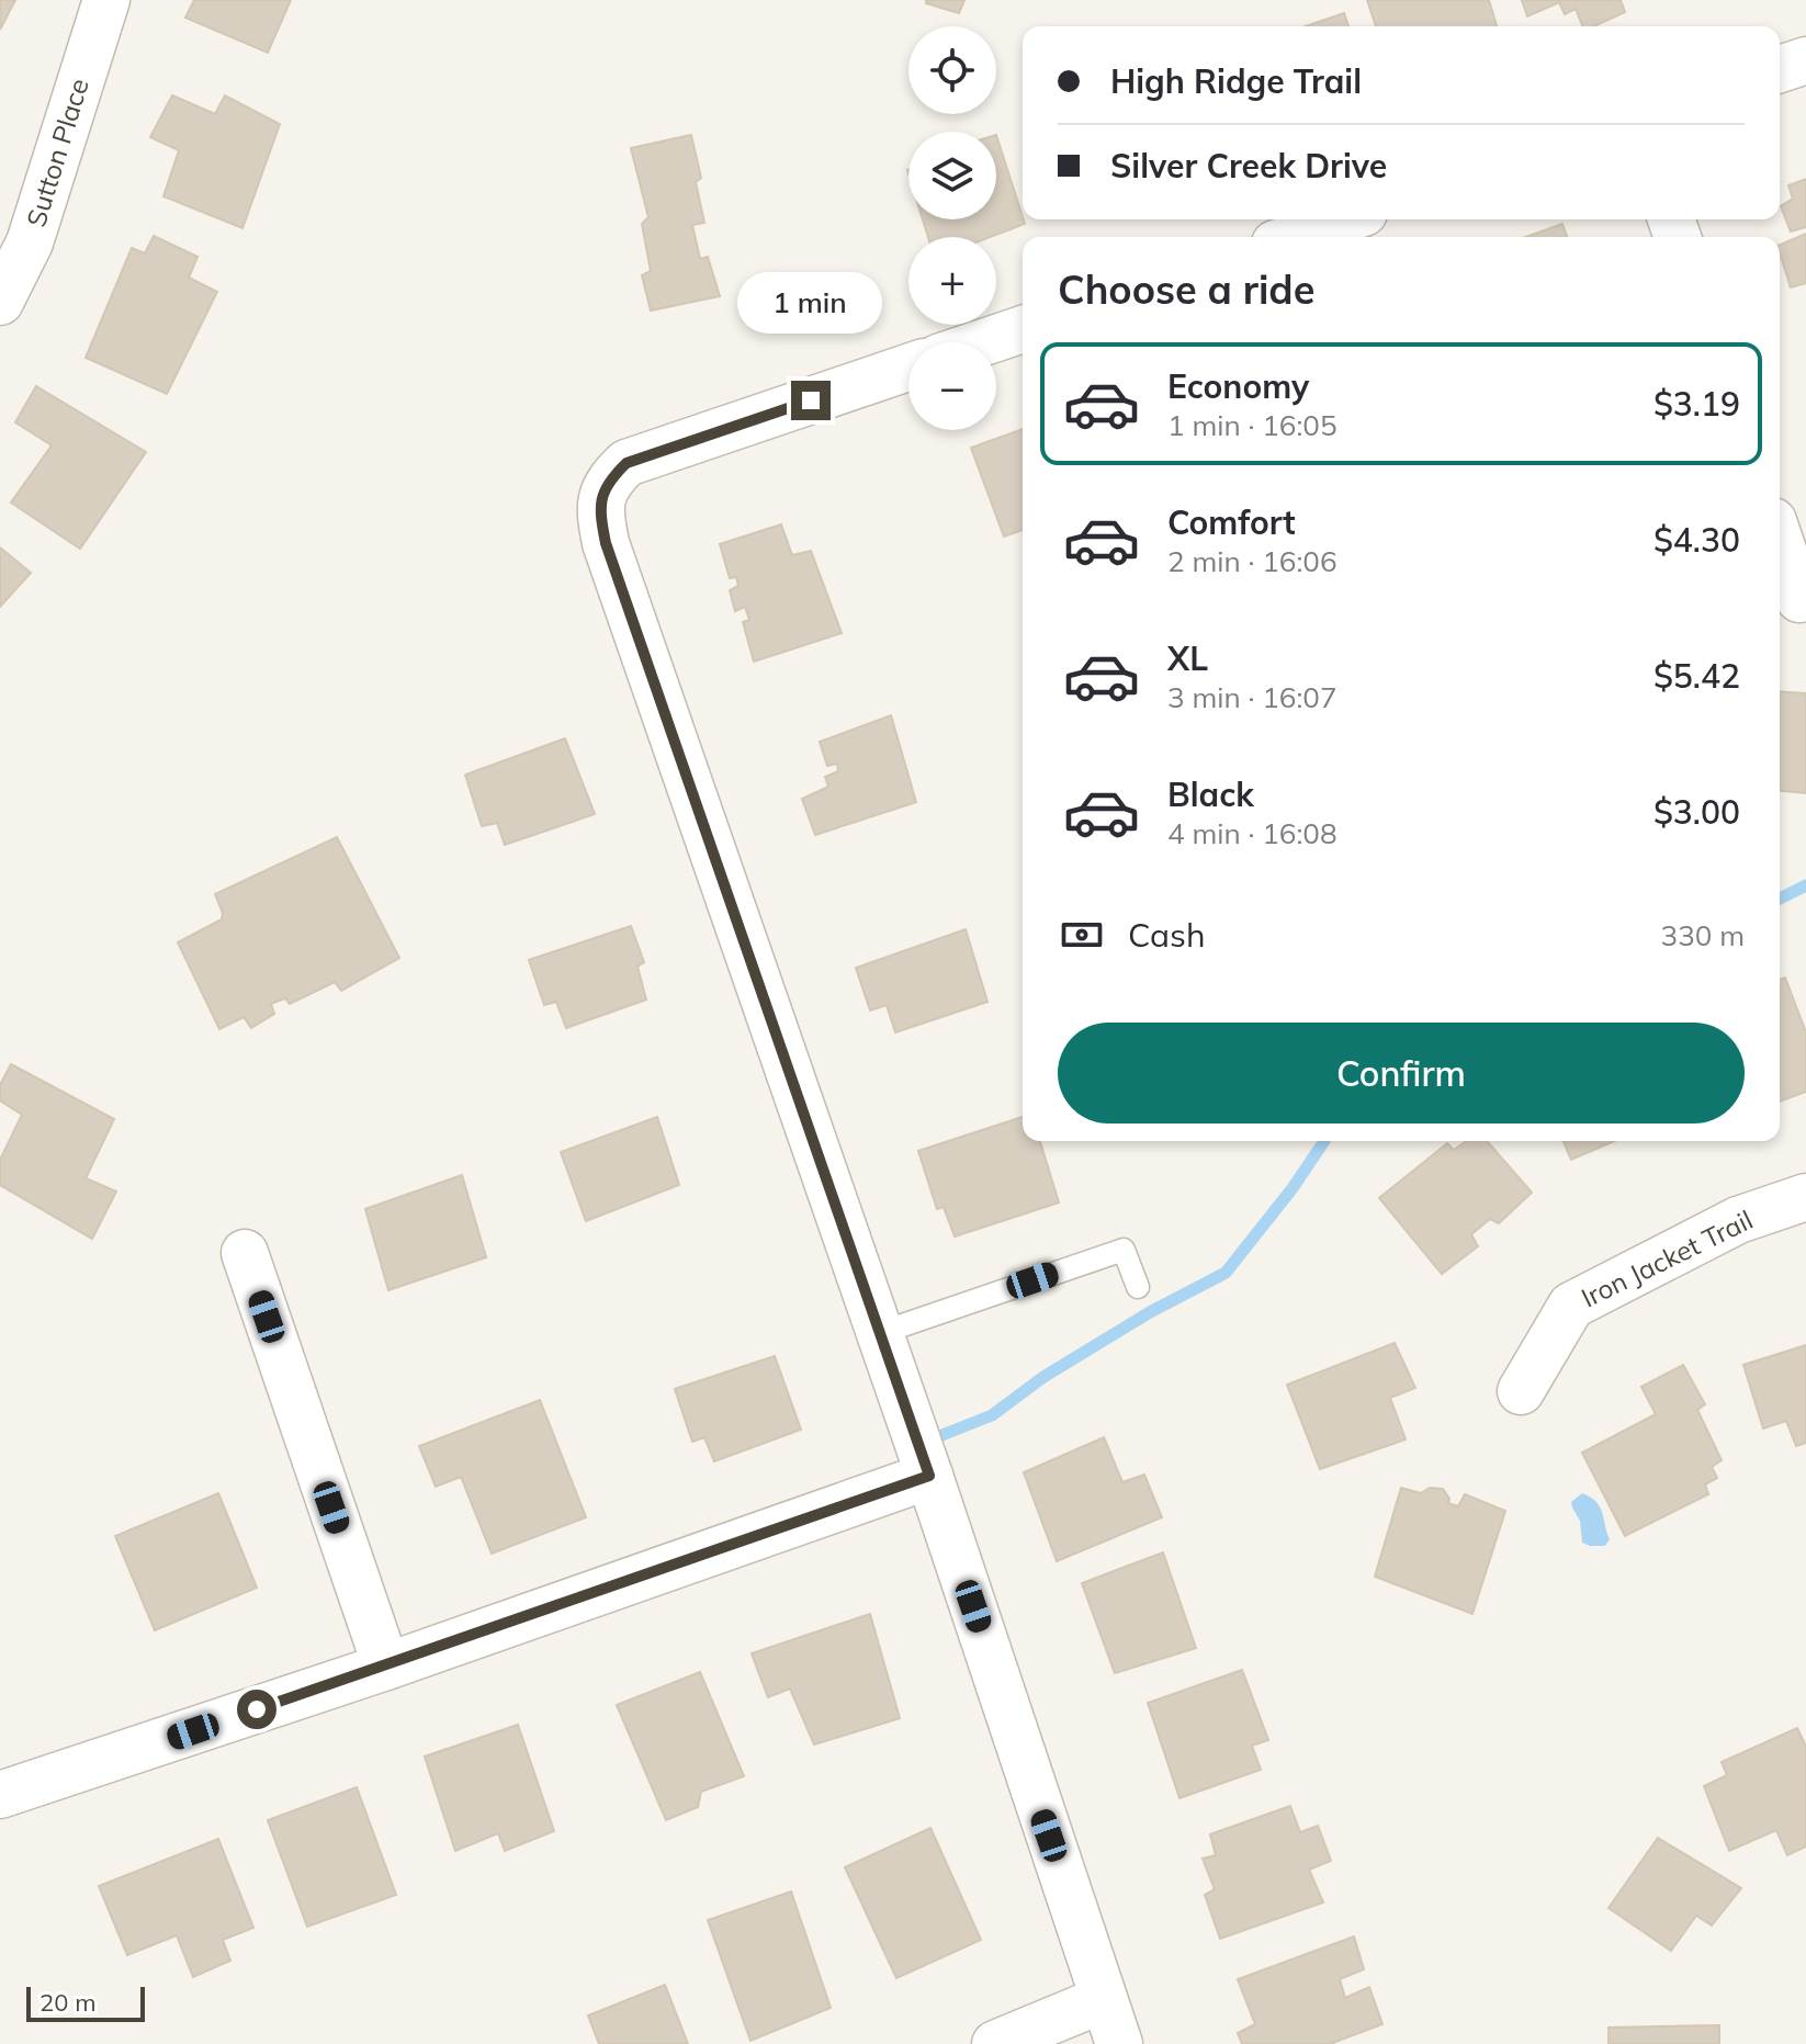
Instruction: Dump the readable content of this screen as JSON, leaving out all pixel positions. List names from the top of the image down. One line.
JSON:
{"streets":{"street":["Sutton Place","Iron Jacket Trail"]},"scale_bar":"20 m","page":{"map_buttons":["+","−"],"banner":["High Ridge Trail","Silver Creek Drive"],"heading":"Choose a ride","bubble":"1 min","list":[{"name":"Economy","note":"1 min · 16:05","value":"$3.19"},{"name":"Comfort","note":"2 min · 16:06","value":"$4.30"},{"name":"XL","note":"3 min · 16:07","value":"$5.42"},{"name":"Black","note":"4 min · 16:08","value":"$3.00"}],"pay":["Cash","330 m"],"buttons":"Confirm","scale":"20 m"}}
